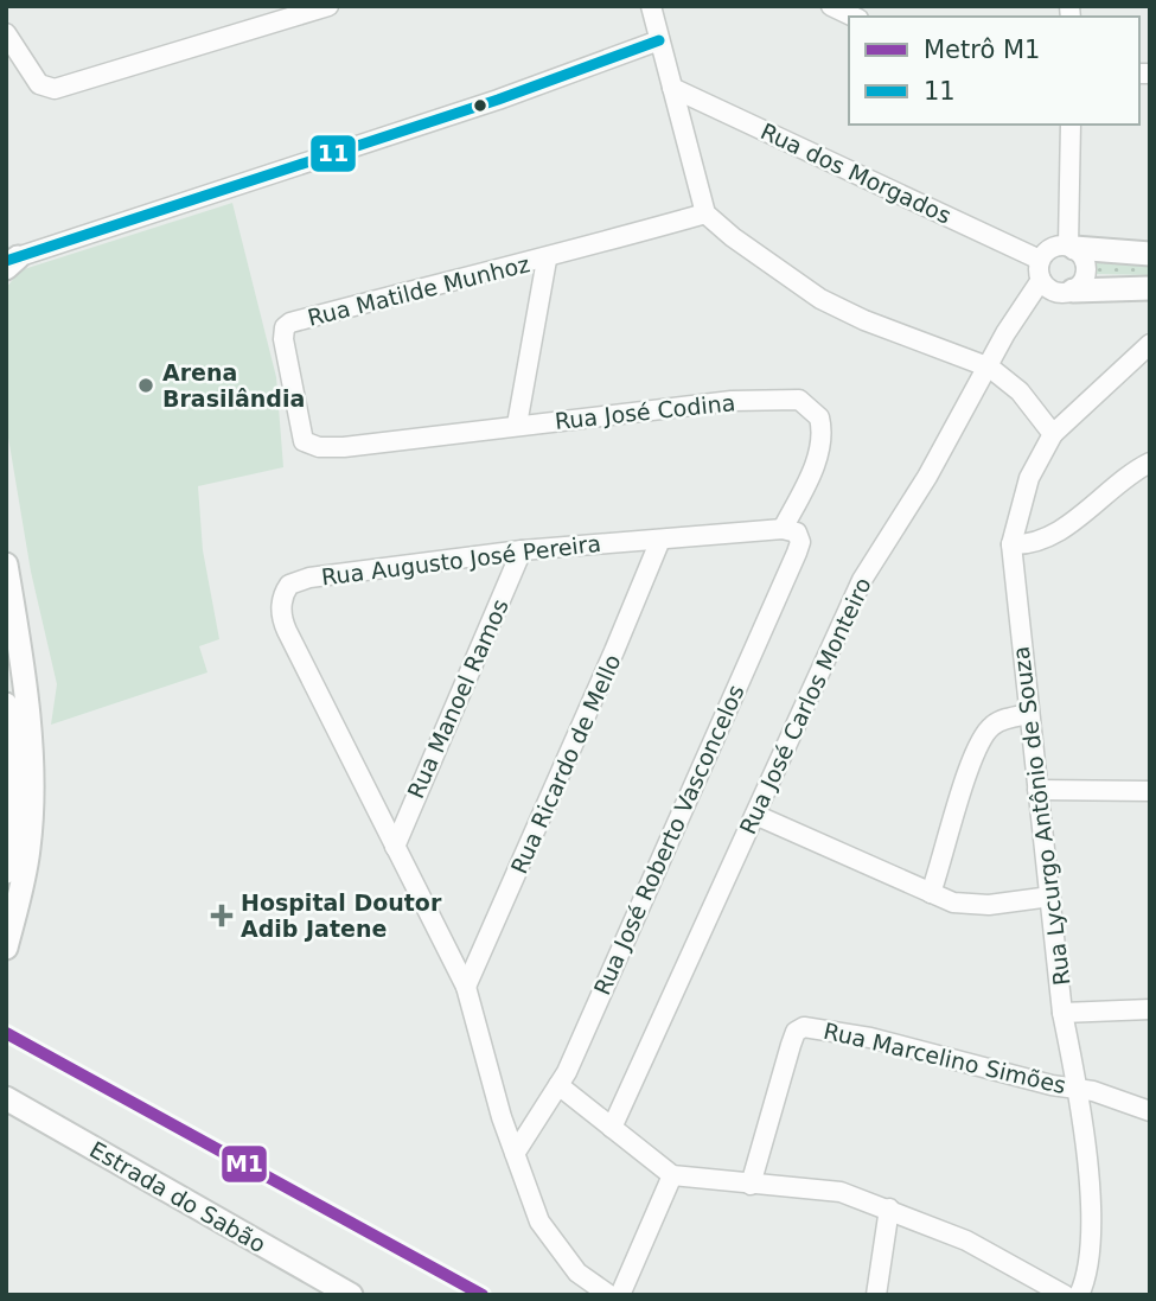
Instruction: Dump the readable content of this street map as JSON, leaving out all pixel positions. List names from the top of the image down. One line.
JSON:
{"streets":{"street":["Rua dos Morgados","Rua Matilde Munhoz","Rua José Codina","Rua Augusto José Pereira","Rua Manoel Ramos","Rua José Carlos Monteiro","Rua Ricardo de Mello","Rua Lycurgo Antônio de Souza","Rua José Roberto Vasconcelos","Rua Marcelino Simões","Estrada do Sabão"]},"crossings":[["Rua dos Morgados","Rua José Carlos Monteiro"],["Rua Matilde Munhoz","Rua José Codina"],["Rua José Codina","Rua Augusto José Pereira"],["Rua José Codina","Rua José Roberto Vasconcelos"],["Rua Augusto José Pereira","Rua Manoel Ramos"],["Rua Augusto José Pereira","Rua Ricardo de Mello"],["Rua Augusto José Pereira","Rua José Roberto Vasconcelos"],["Rua Lycurgo Antônio de Souza","Rua Marcelino Simões"]],"places":{"other":["Arena Brasilândia"],"health":["Hospital Doutor Adib Jatene"]},"lines":["transit line 11","metro line M1"],"legend":["Metrô M1","11"]}
